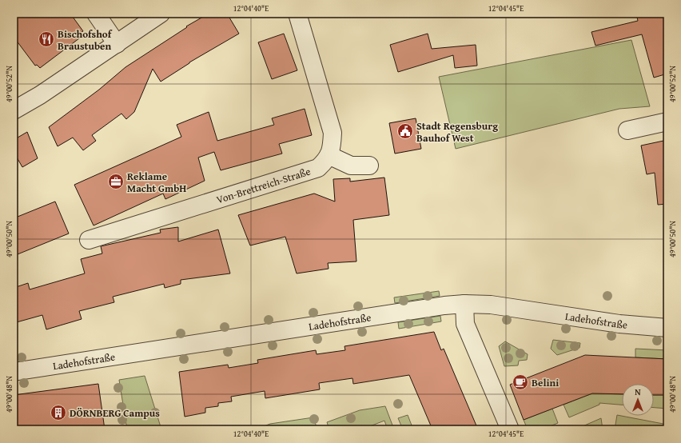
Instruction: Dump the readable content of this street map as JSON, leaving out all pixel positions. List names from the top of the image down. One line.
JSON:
{"streets":{"street":["Von-Brettreich-Straße","Ladehofstraße"]},"places":{"restaurant":["Bischofshof Braustuben"],"public building":["Stadt Regensburg Bauhof West"],"office":["Reklame Macht GmbH"],"cafe":["Belini"],"building":["DÖRNBERG Campus"]},"north":"top","coordinates":["12°04'40\"E","12°04'45\"E","49°00'52\"N","49°00'50\"N","49°00'48\"N"]}
